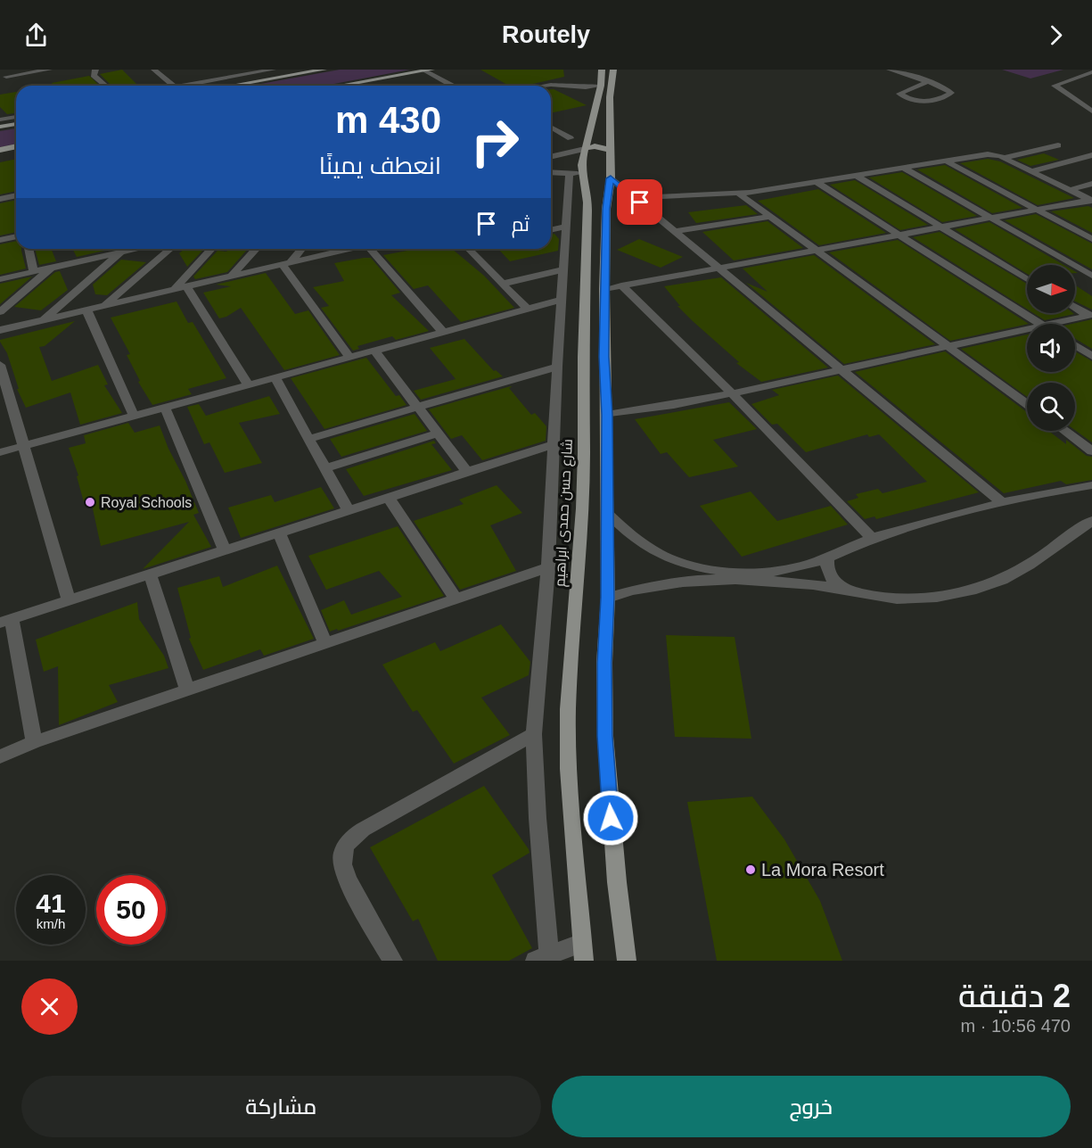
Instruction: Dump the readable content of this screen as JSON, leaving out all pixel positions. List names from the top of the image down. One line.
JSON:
{"streets":{"main road":["شارع حسن حمدى ابراهيم"]},"places":["Royal Schools","La Mora Resort"],"north":"right","page":{"header":"Routely","turn":["430 m","انعطف يمينًا"],"then":"ثم","speed":"41 km/h","limit":"50","heading":["2 دقيقة","470 m · 10:56"],"buttons":["خروج","مشاركة"]}}
